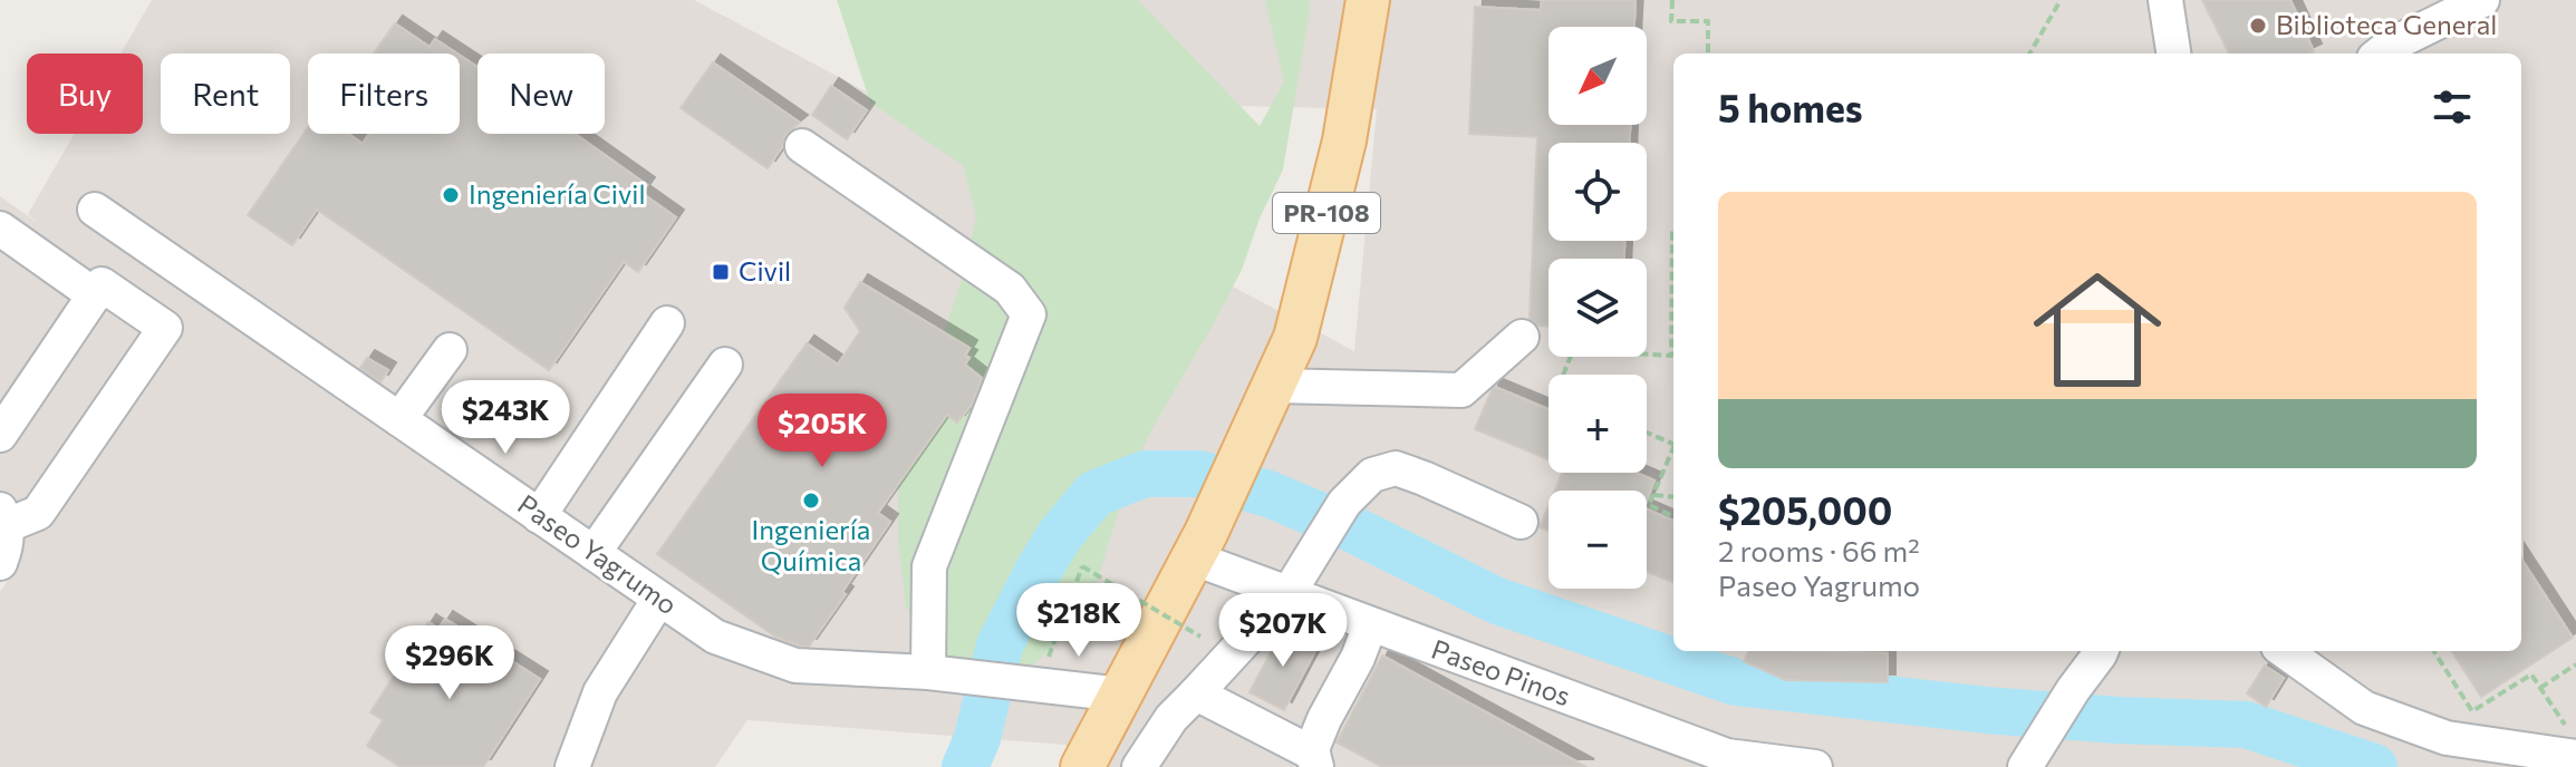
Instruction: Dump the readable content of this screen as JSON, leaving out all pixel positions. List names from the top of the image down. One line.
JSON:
{"streets":{"main road":["PR-108"],"street":["Paseo Yagrumo","Paseo Pinos"]},"crossings":[["PR-108","Paseo Yagrumo"],["PR-108","Paseo Pinos"]],"places":{"other":["Biblioteca General","Ingeniería Civil","Ingeniería Química"],"transit":["Civil"]},"north":"bottom left","page":{"map_buttons":["+","−"],"chip":["Buy","Rent","Filters","New"],"heading":"5 homes","list":[{"name":"$205,000","note":"2 rooms · 66 m² · Paseo Yagrumo"}],"price":["$243K","$205K","$218K","$207K","$296K"]}}
